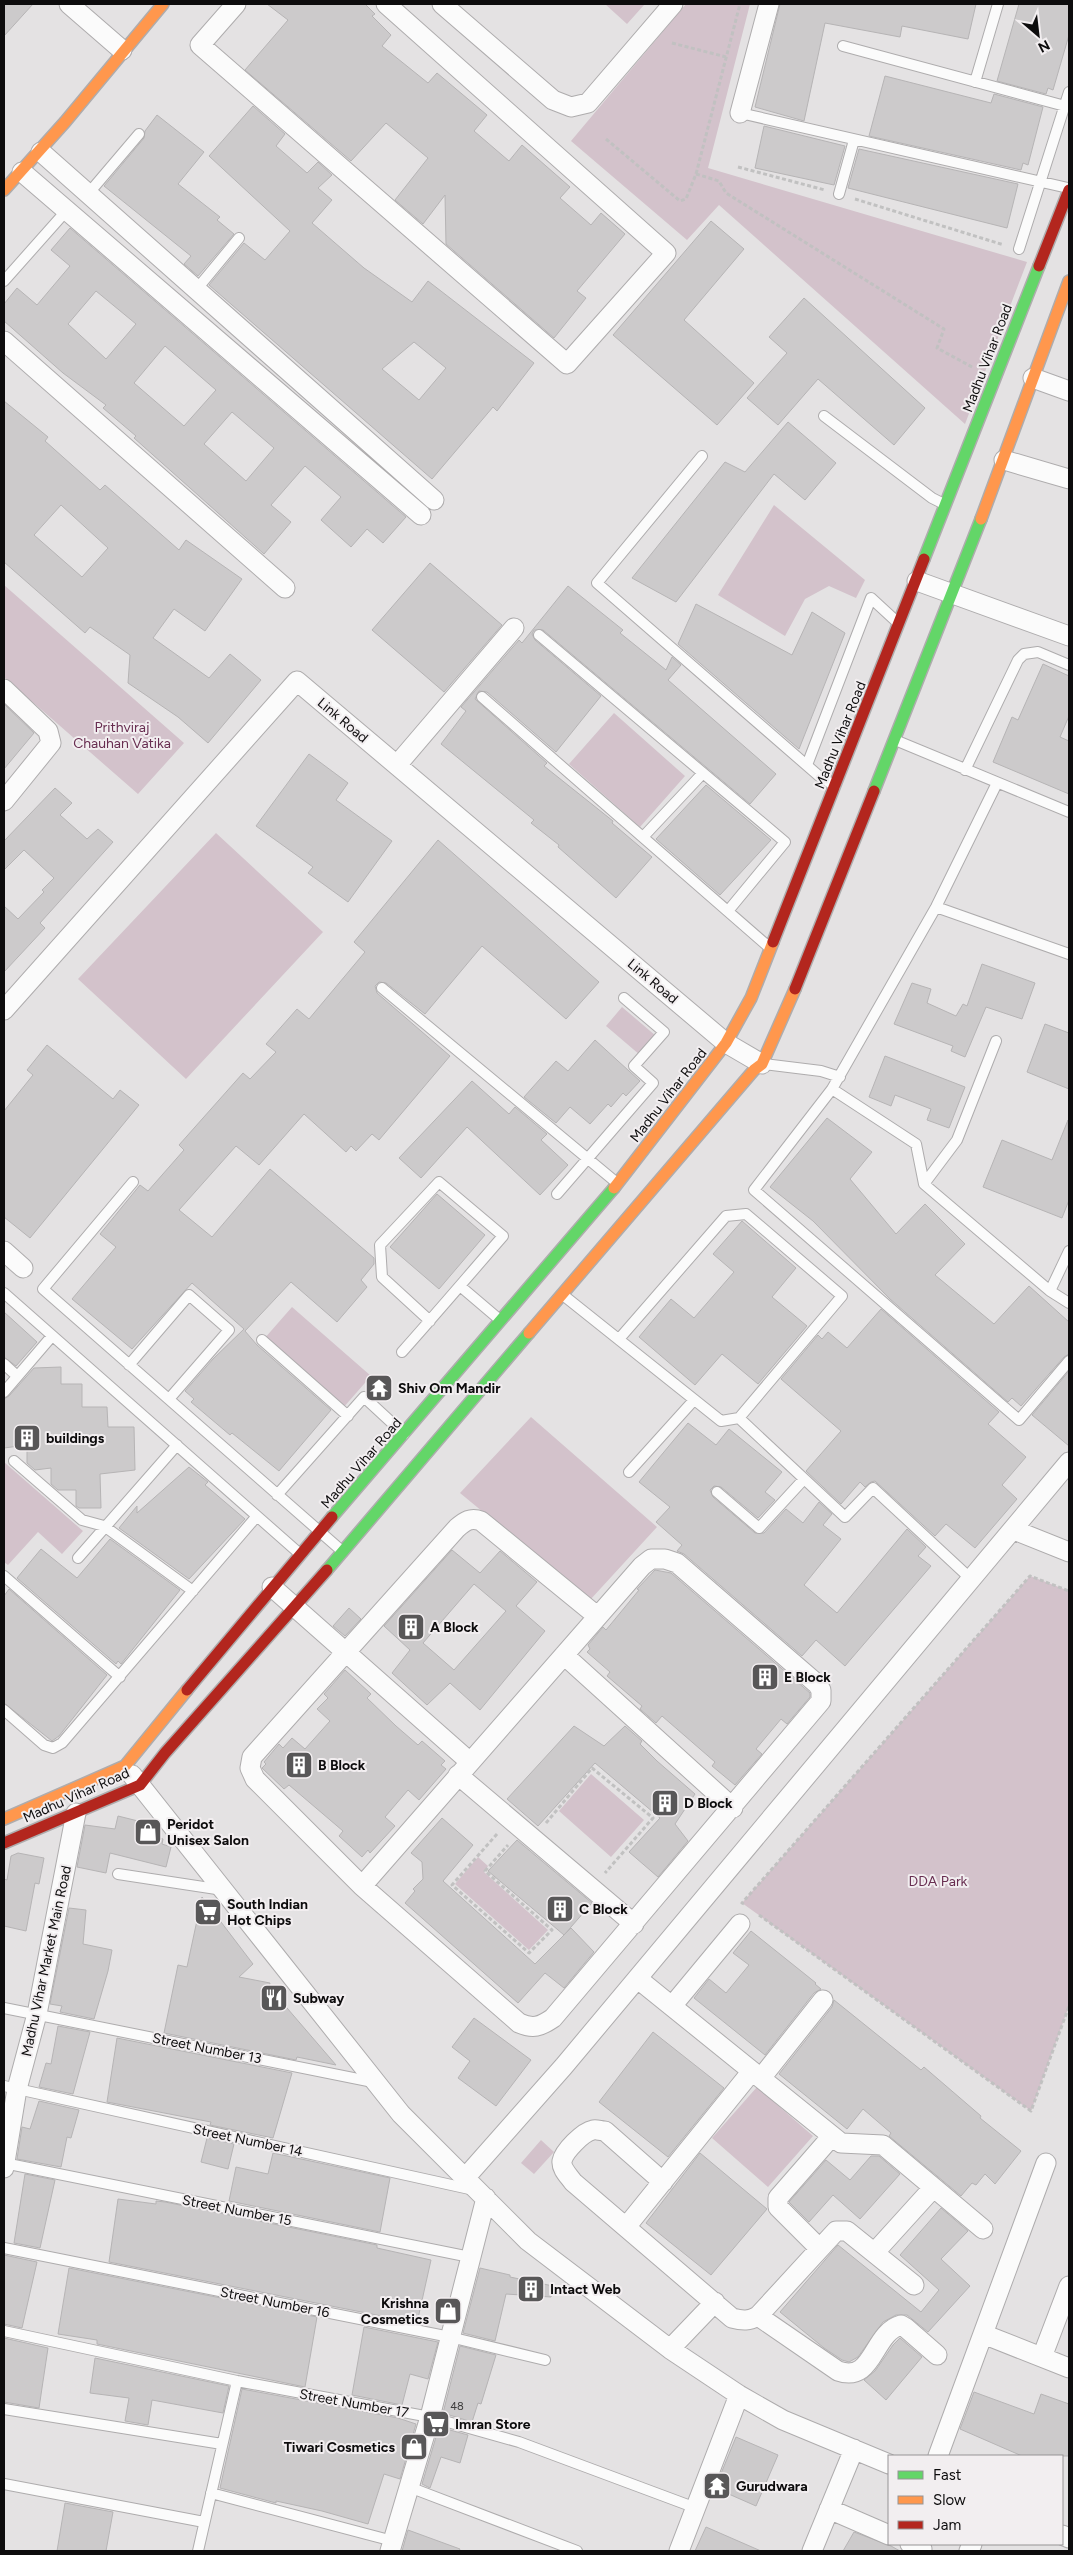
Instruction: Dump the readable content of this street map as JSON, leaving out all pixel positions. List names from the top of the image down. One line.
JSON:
{"streets":{"street":["Madhu Vihar Road","Link Road","Madhu Vihar Market Main Road"],"lane":["Street Number 13","Street Number 14","Street Number 15","Street Number 16","Street Number 17"]},"crossings":[["Madhu Vihar Road","Link Road"],["Madhu Vihar Road","Madhu Vihar Market Main Road"],["Madhu Vihar Market Main Road","Street Number 13"],["Madhu Vihar Market Main Road","Street Number 14"],["Madhu Vihar Market Main Road","Street Number 15"]],"parks":["Prithviraj Chauhan Vatika","DDA Park"],"places":{"temple":["Shiv Om Mandir","Gurudwara"],"building":["buildings","A Block","E Block","B Block","D Block","C Block","Intact Web"],"shop":["Peridot Unisex Salon","Krishna Cosmetics","Tiwari Cosmetics"],"supermarket":["South Indian Hot Chips","Imran Store"],"restaurant":["Subway"]},"house_numbers":["48"],"legend":["Fast","Slow","Jam"],"north":"bottom right"}
